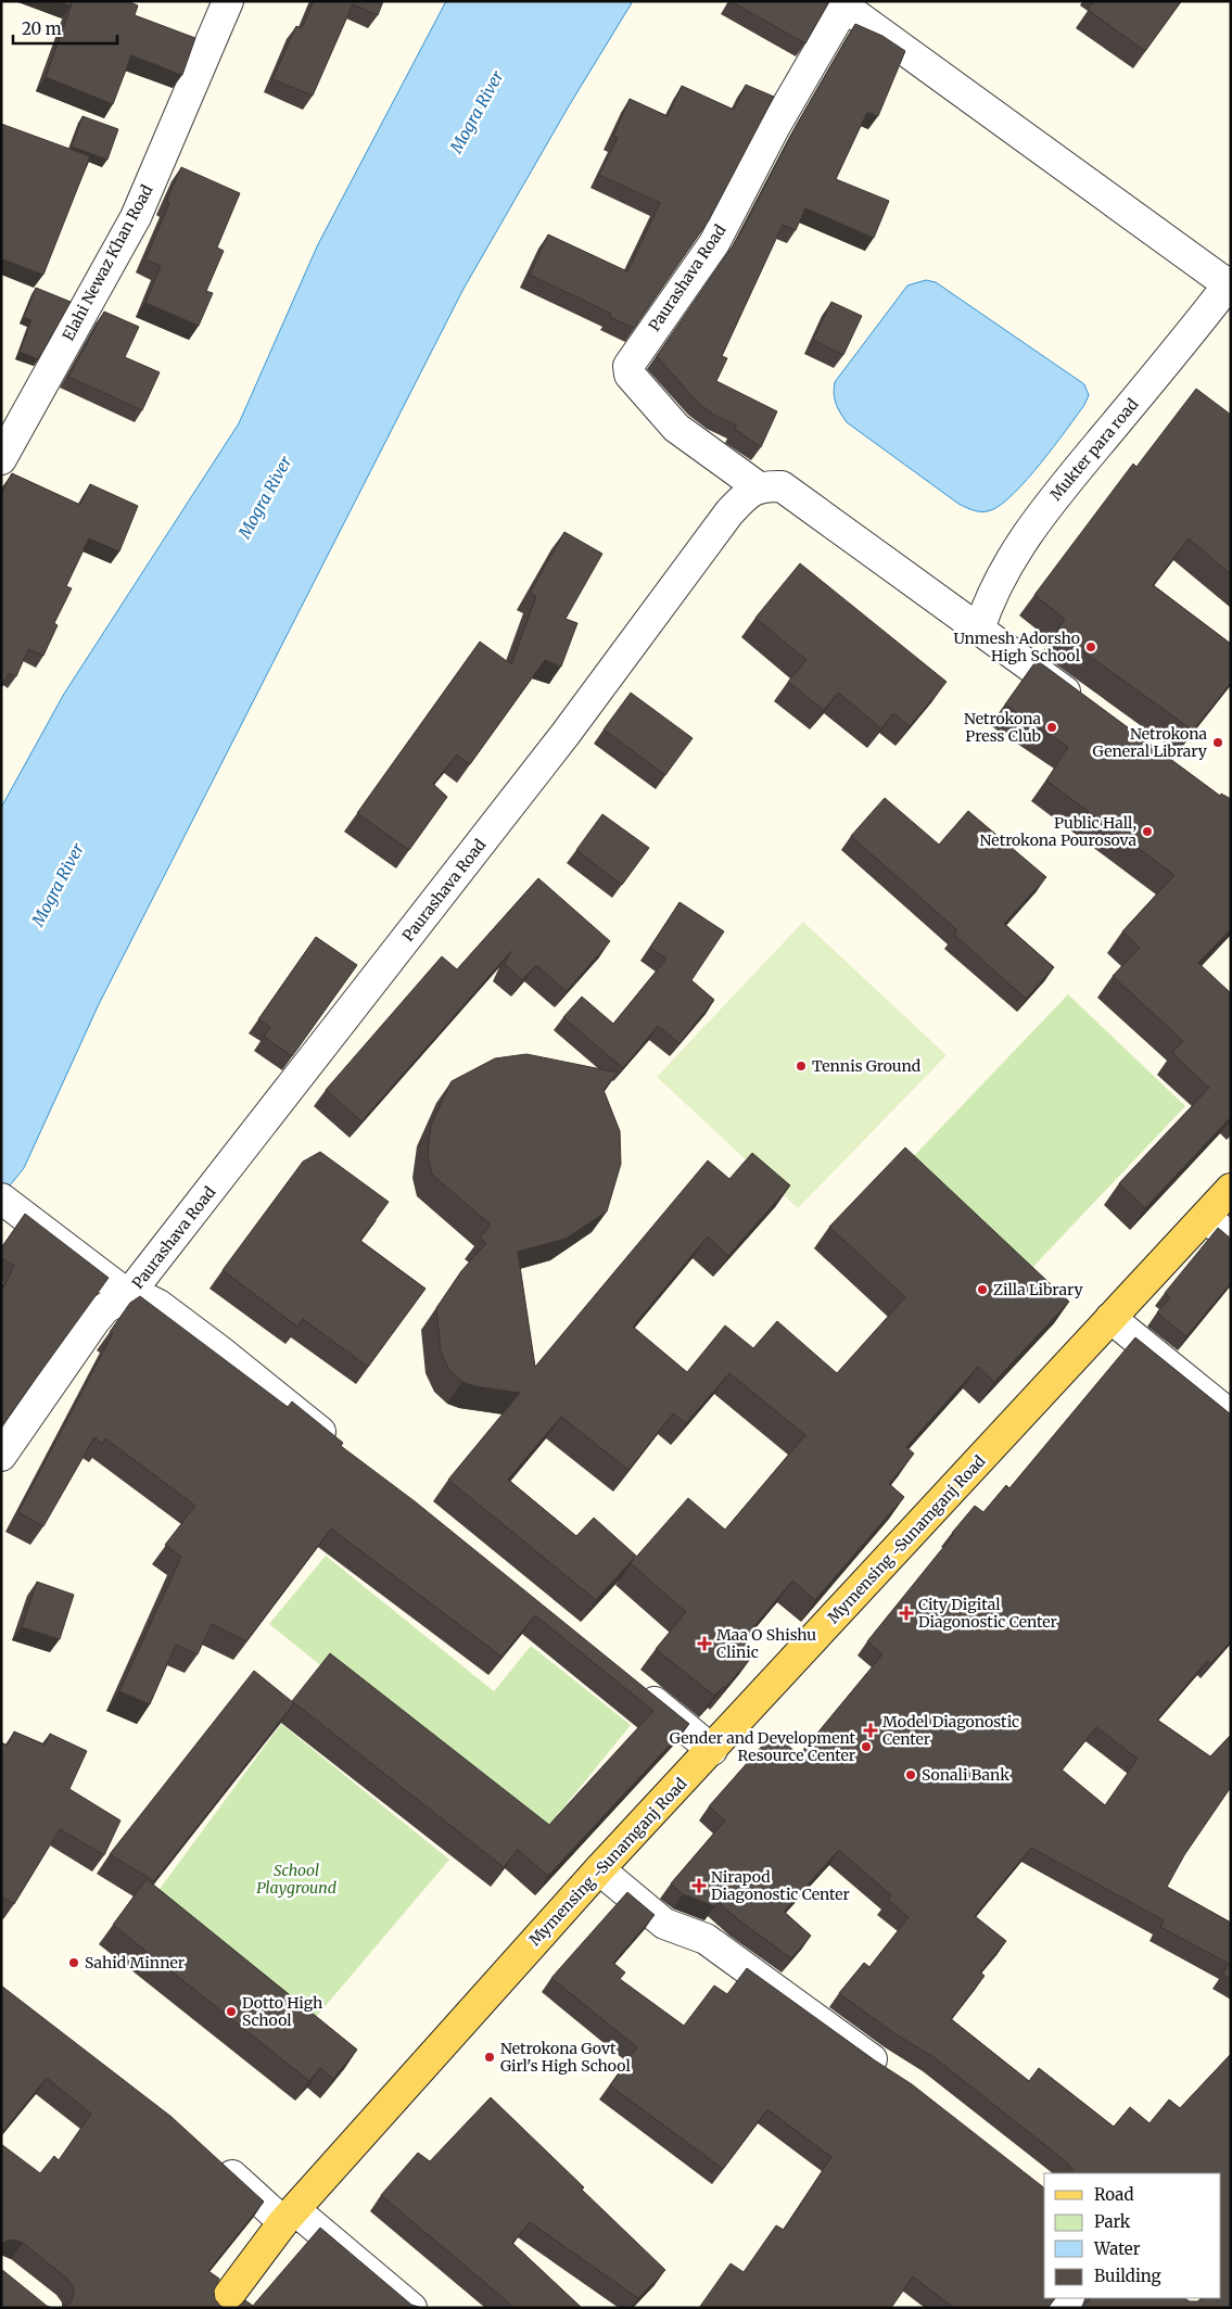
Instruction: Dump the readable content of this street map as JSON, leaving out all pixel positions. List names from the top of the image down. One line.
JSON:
{"streets":{"main road":["Mymensing -Sunamganj Road"],"street":["Elahi Newaz Khan Road","Paurashava Road","Mukter para road"]},"water":["Mogra River"],"parks":["School Playground"],"places":{"other":["Unmesh Adorsho High School","Netrokona Press Club","Netrokona General Library","Public Hall, Netrokona Pourosova","Tennis Ground","Zilla Library","Gender and Development Resource Center","Sonali Bank","Sahid Minner","Dotto High School","Netrokona Govt Girl's High School"],"health":["City Digital Diagonostic Center","Maa O Shishu Clinic","Model Diagonostic Center","Nirapod Diagonostic Center"]},"legend":["Road","Park","Water","Building"],"scale_bar":"20 m"}
